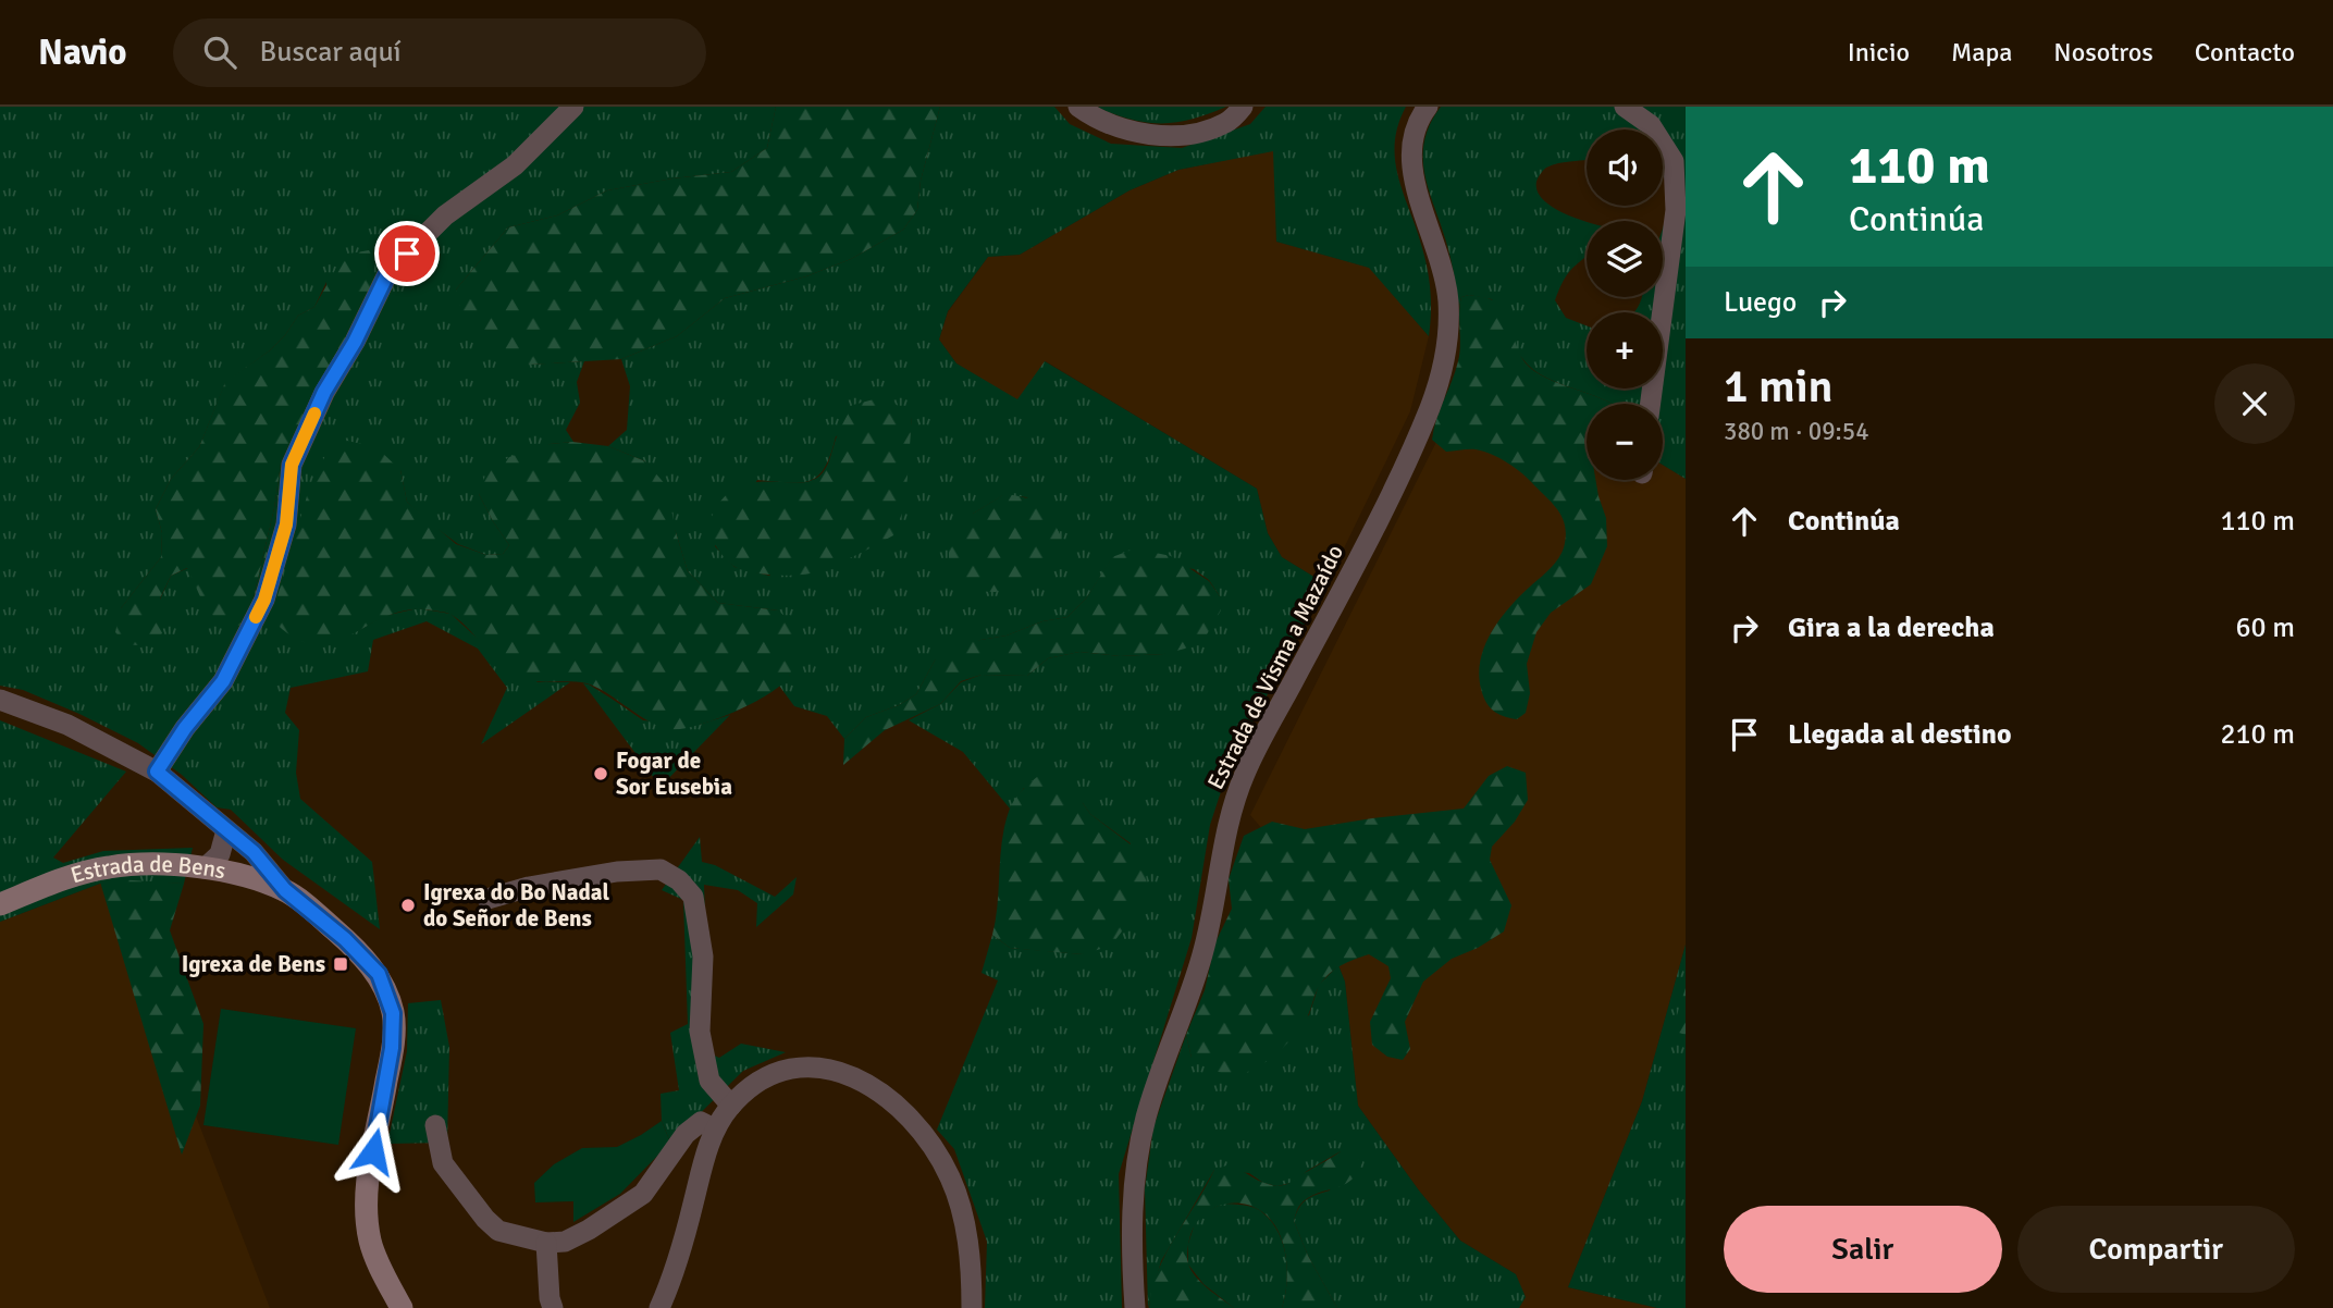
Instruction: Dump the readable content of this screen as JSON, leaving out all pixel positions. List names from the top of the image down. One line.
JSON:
{"streets":{"street":["Estrada de Visma a Mazaído","Estrada de Bens"]},"places":{"other":["Fogar de Sor Eusebia","Igrexa do Bo Nadal do Señor de Bens"],"transit":["Igrexa de Bens"]},"page":{"header":"Navio","search":"Buscar aquí","nav":["Inicio","Mapa","Nosotros","Contacto"],"turn":["110 m","Continúa"],"map_buttons":["+","−"],"then":"Luego","heading":["1 min","380 m · 09:54"],"list":[{"name":"Continúa","value":"110 m"},{"name":"Gira a la derecha","value":"60 m"},{"name":"Llegada al destino","value":"210 m"}],"buttons":["Salir","Compartir"]}}
